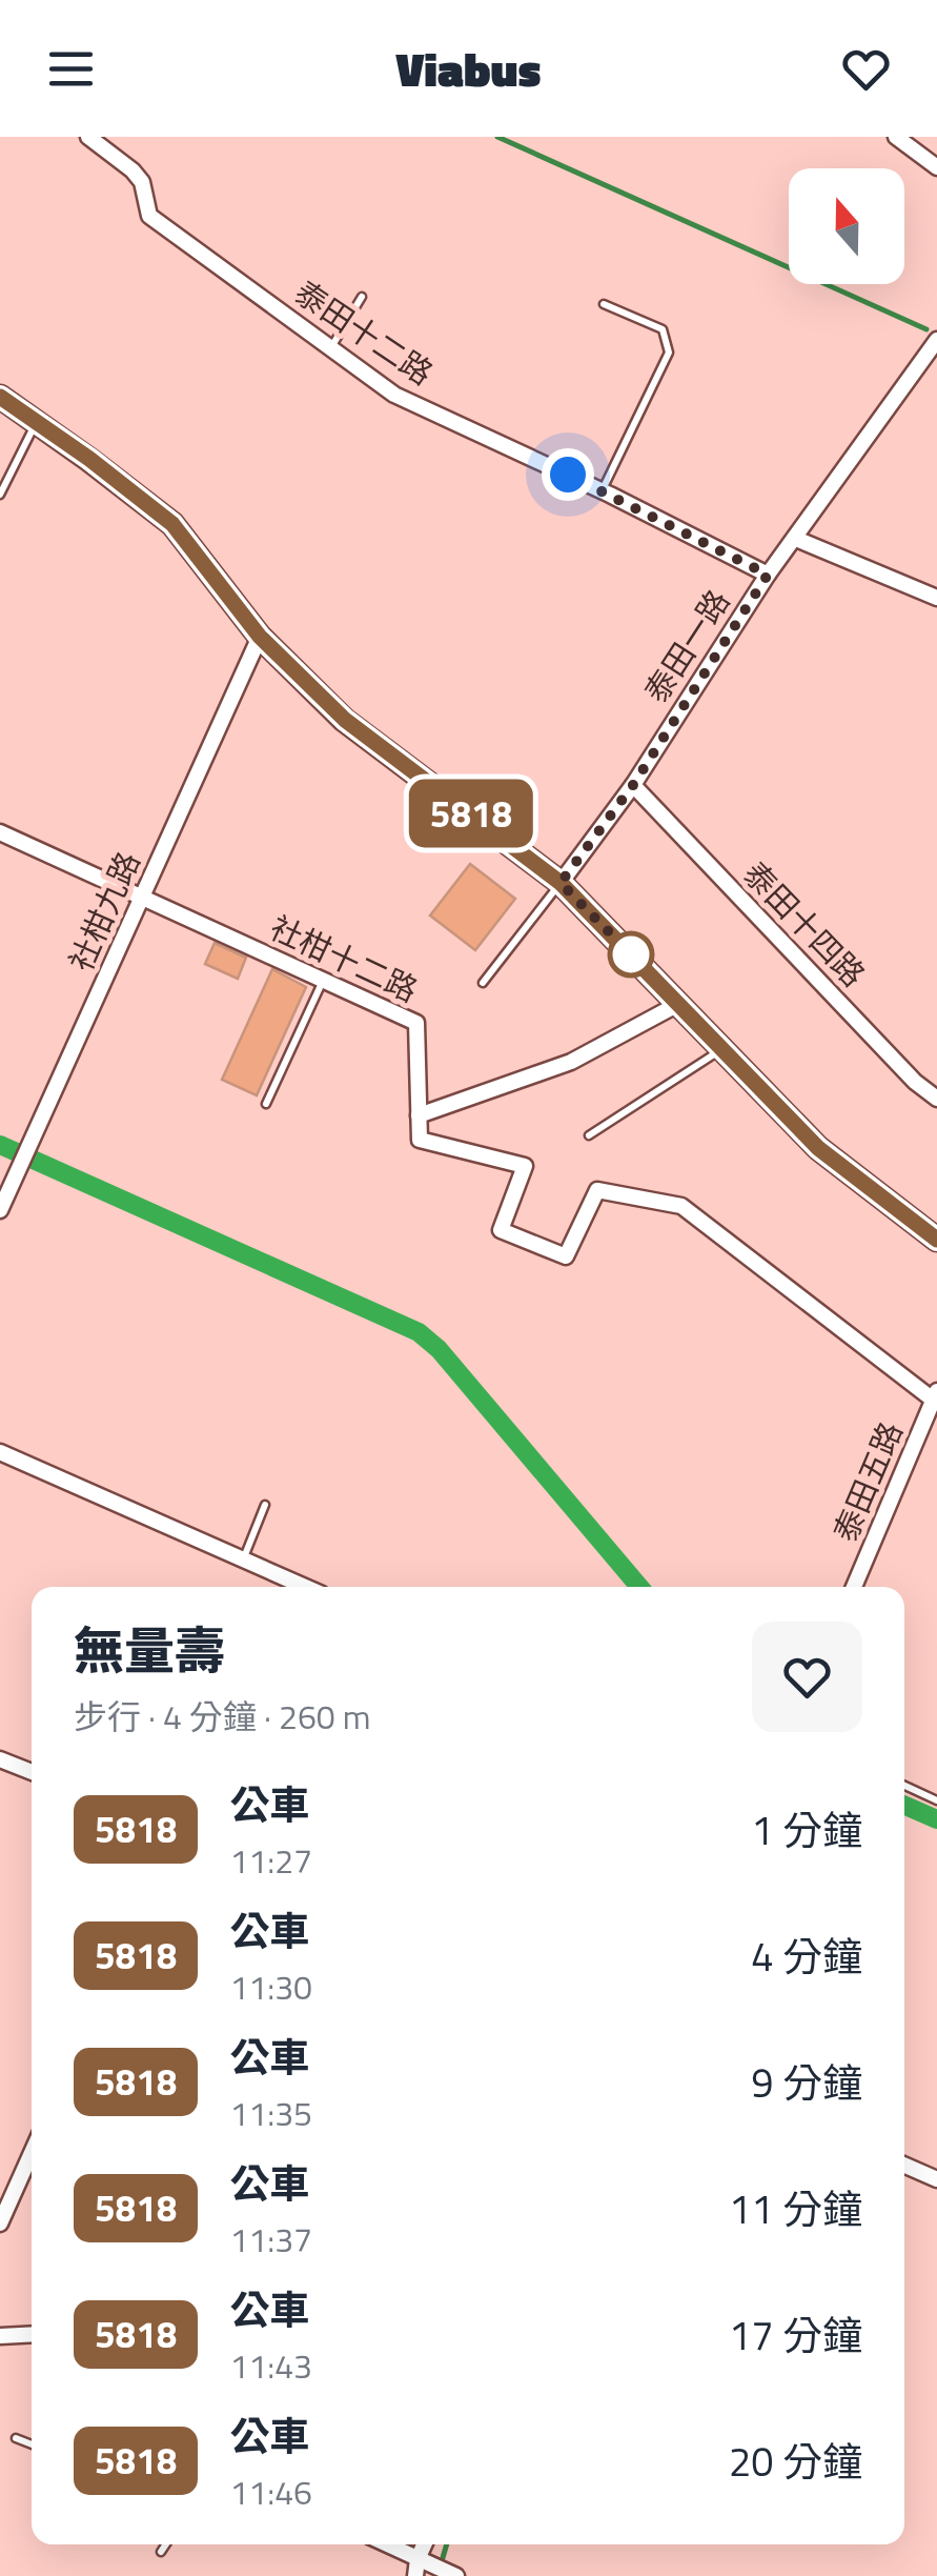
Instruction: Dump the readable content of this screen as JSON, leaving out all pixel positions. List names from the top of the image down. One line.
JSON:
{"streets":{"street":["泰田十二路","泰田一路","社柑九路","泰田十四路","社柑十二路","泰田五路"]},"crossings":[["泰田十二路","泰田一路"],["泰田一路","泰田十四路"],["社柑九路","社柑十二路"]],"lines":["bus line 5818"],"north":"top","page":{"header":"Viabus","on_map":"5818","heading":["無量壽","步行 · 4 分鐘 · 260 m"],"list":[{"mark":"5818","name":"公車","note":"11:27","value":"1 分鐘"},{"mark":"5818","name":"公車","note":"11:30","value":"4 分鐘"},{"mark":"5818","name":"公車","note":"11:35","value":"9 分鐘"},{"mark":"5818","name":"公車","note":"11:37","value":"11 分鐘"},{"mark":"5818","name":"公車","note":"11:43","value":"17 分鐘"},{"mark":"5818","name":"公車","note":"11:46","value":"20 分鐘"}]}}
